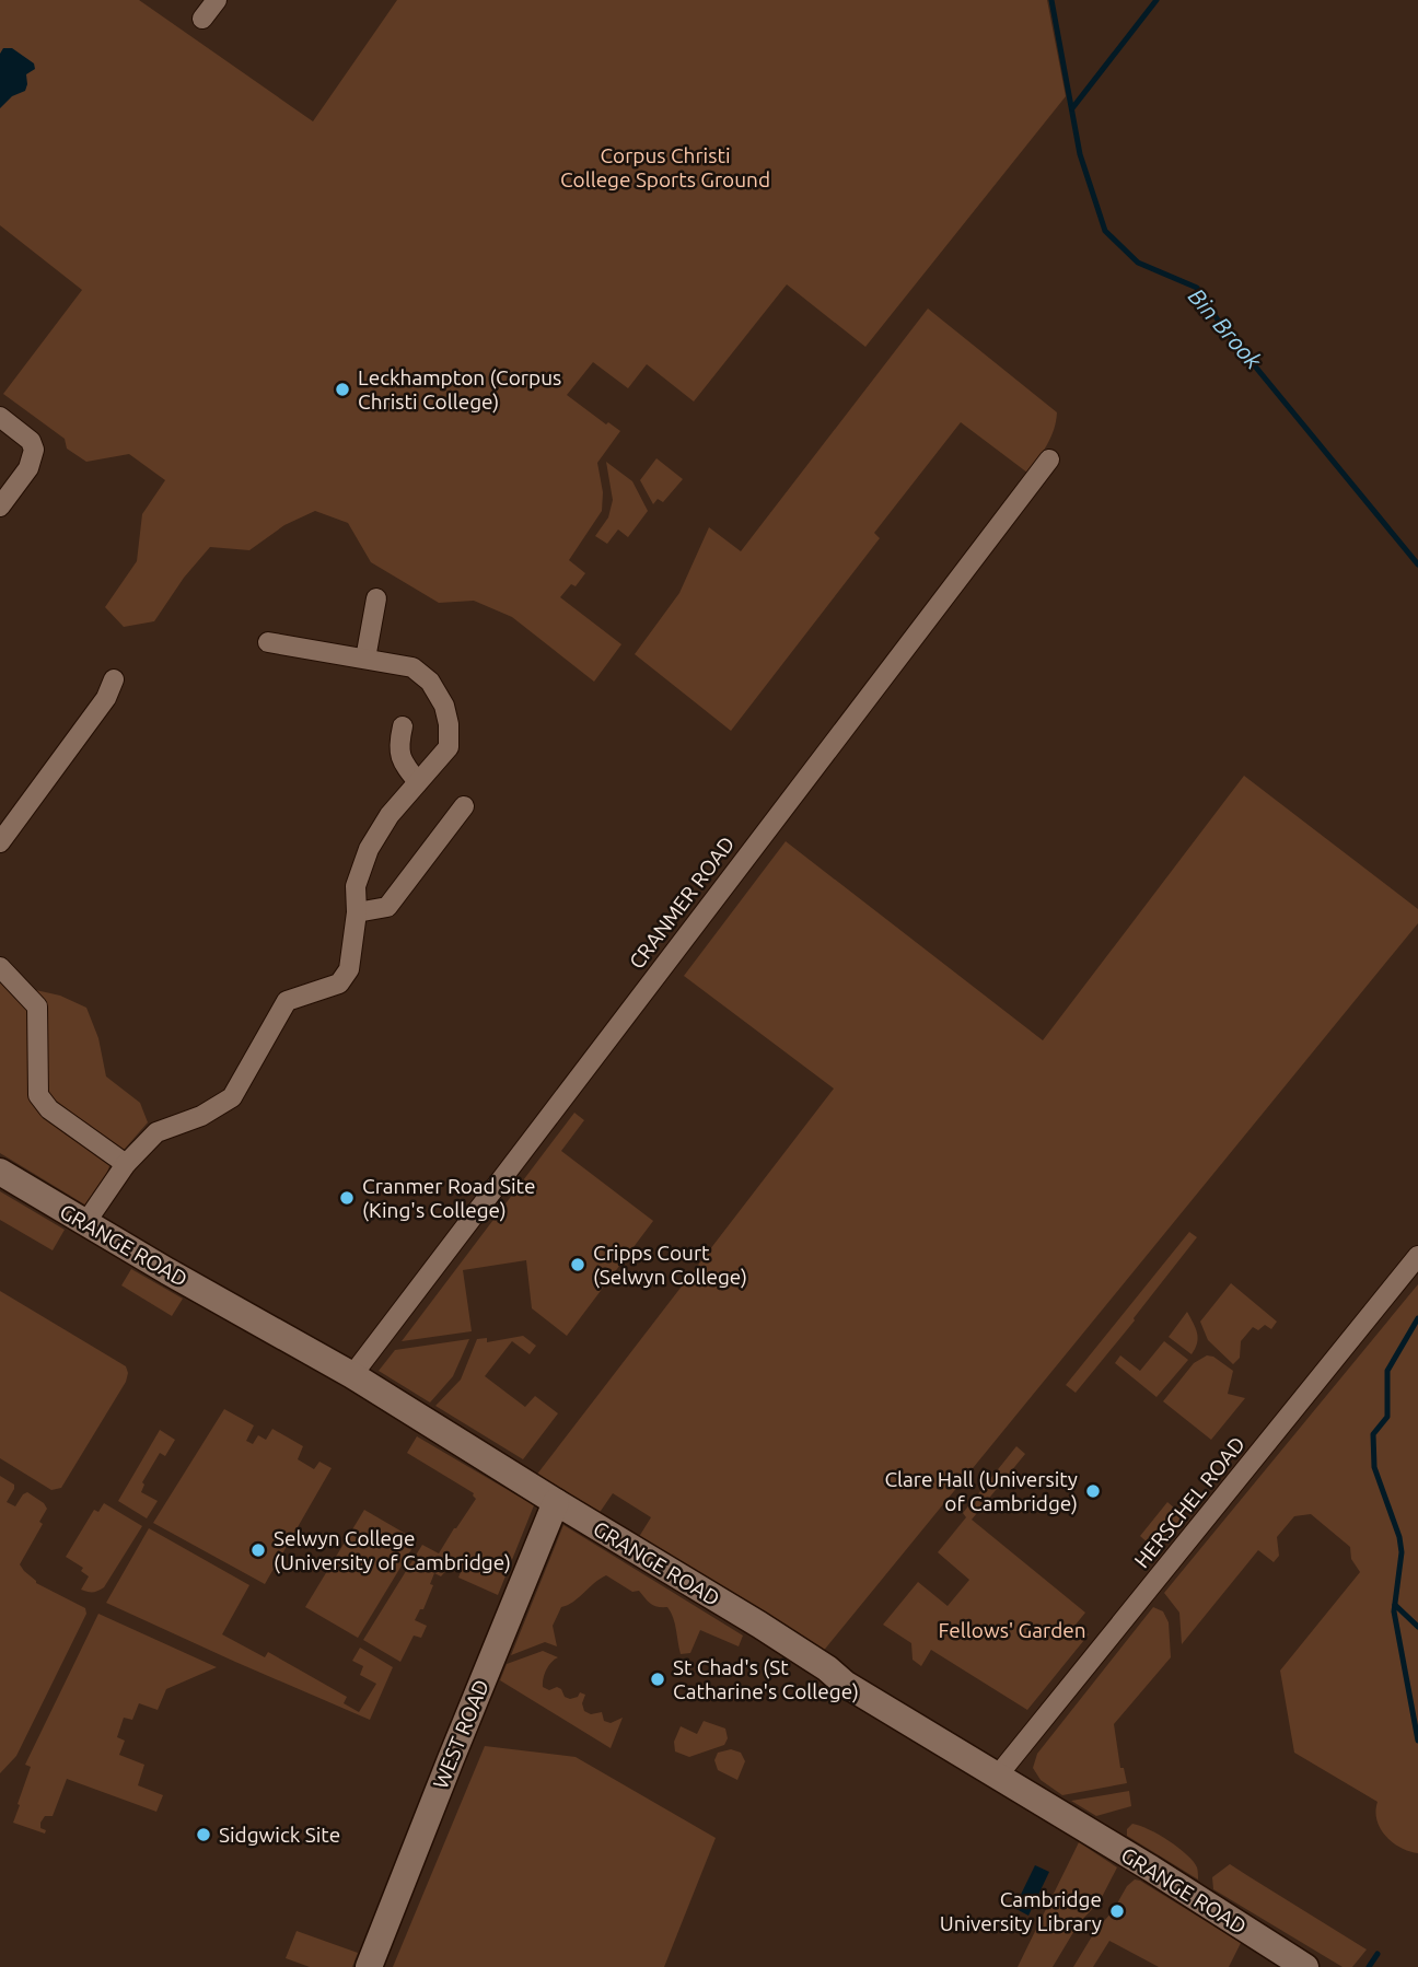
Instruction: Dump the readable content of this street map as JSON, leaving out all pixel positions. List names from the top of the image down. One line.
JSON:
{"streets":{"street":["CRANMER ROAD","GRANGE ROAD","HERSCHEL ROAD","WEST ROAD"]},"crossings":[["CRANMER ROAD","GRANGE ROAD"],["GRANGE ROAD","HERSCHEL ROAD"],["GRANGE ROAD","WEST ROAD"]],"water":["Bin Brook"],"parks":["Corpus Christi College Sports Ground","Fellows' Garden"],"places":["Leckhampton (Corpus Christi College)","Cranmer Road Site (King's College)","Cripps Court (Selwyn College)","Clare Hall (University of Cambridge)","Selwyn College (University of Cambridge)","St Chad's (St Catharine's College)","Sidgwick Site","Cambridge University Library"]}
